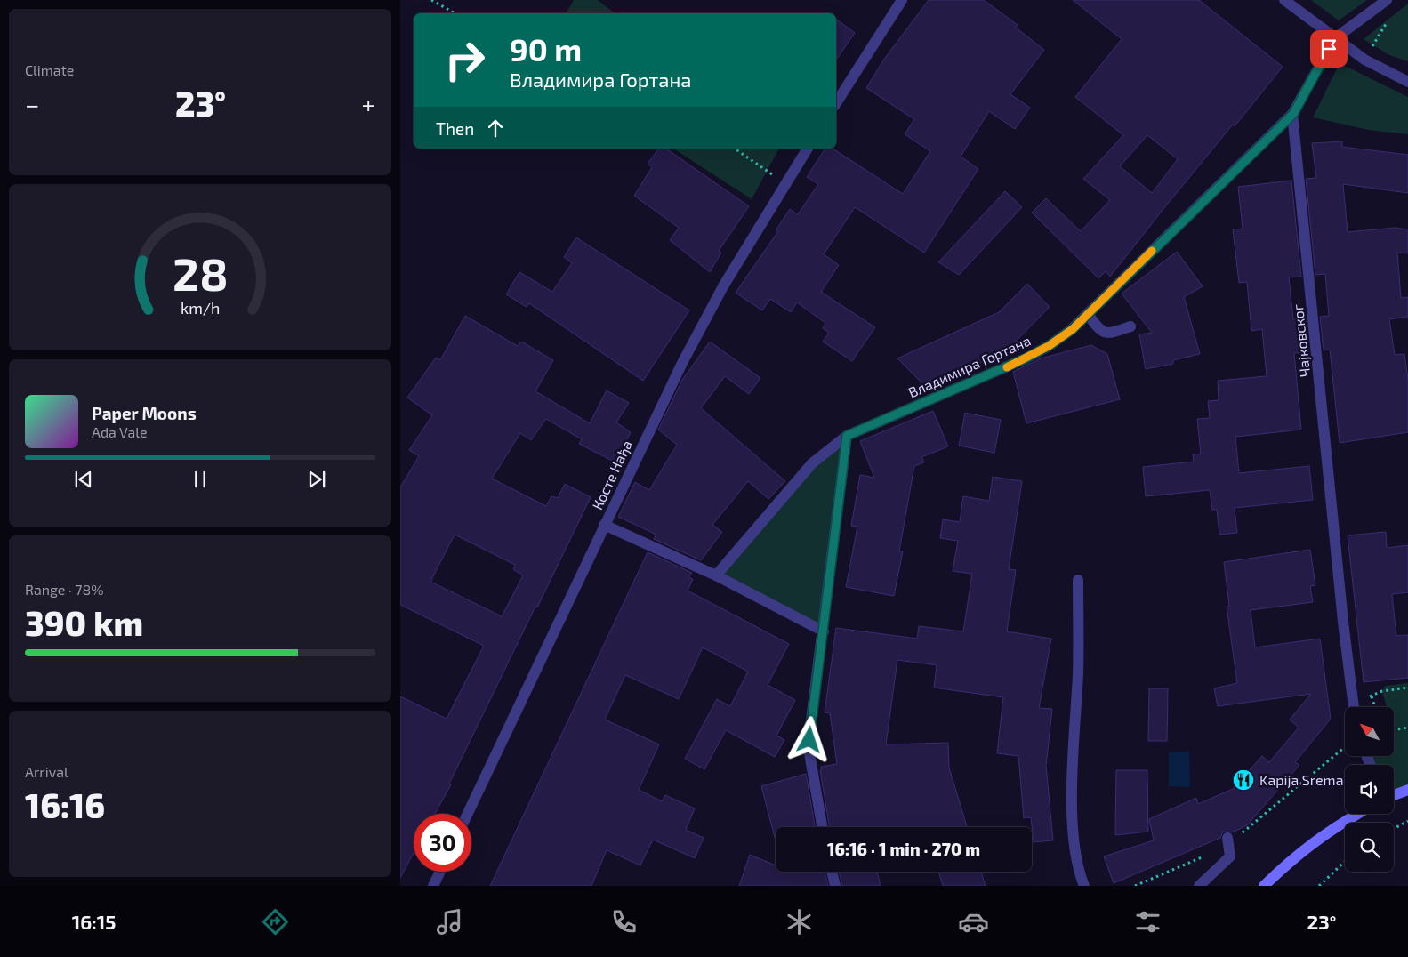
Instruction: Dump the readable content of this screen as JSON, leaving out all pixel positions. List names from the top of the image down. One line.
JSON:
{"streets":{"street":["Чајковског","Владимира Гортана","Косте Нађа"]},"crossings":[["Чајковског","Владимира Гортана"]],"places":{"restaurant":["Kapija Srema"]},"north":"top left","page":{"tile":["Climate",["Range · 78%","390 km"],["Arrival","16:16"]],"turn":["90 m","Владимира Гортана"],"heat":["−","23°","+"],"then":"Then","song":["Paper Moons","Ada Vale"],"limit":"30","trip":"16:16 · 1 min · 270 m","tabs":["16:15","23°"],"gauge":["28","km/h"]}}
